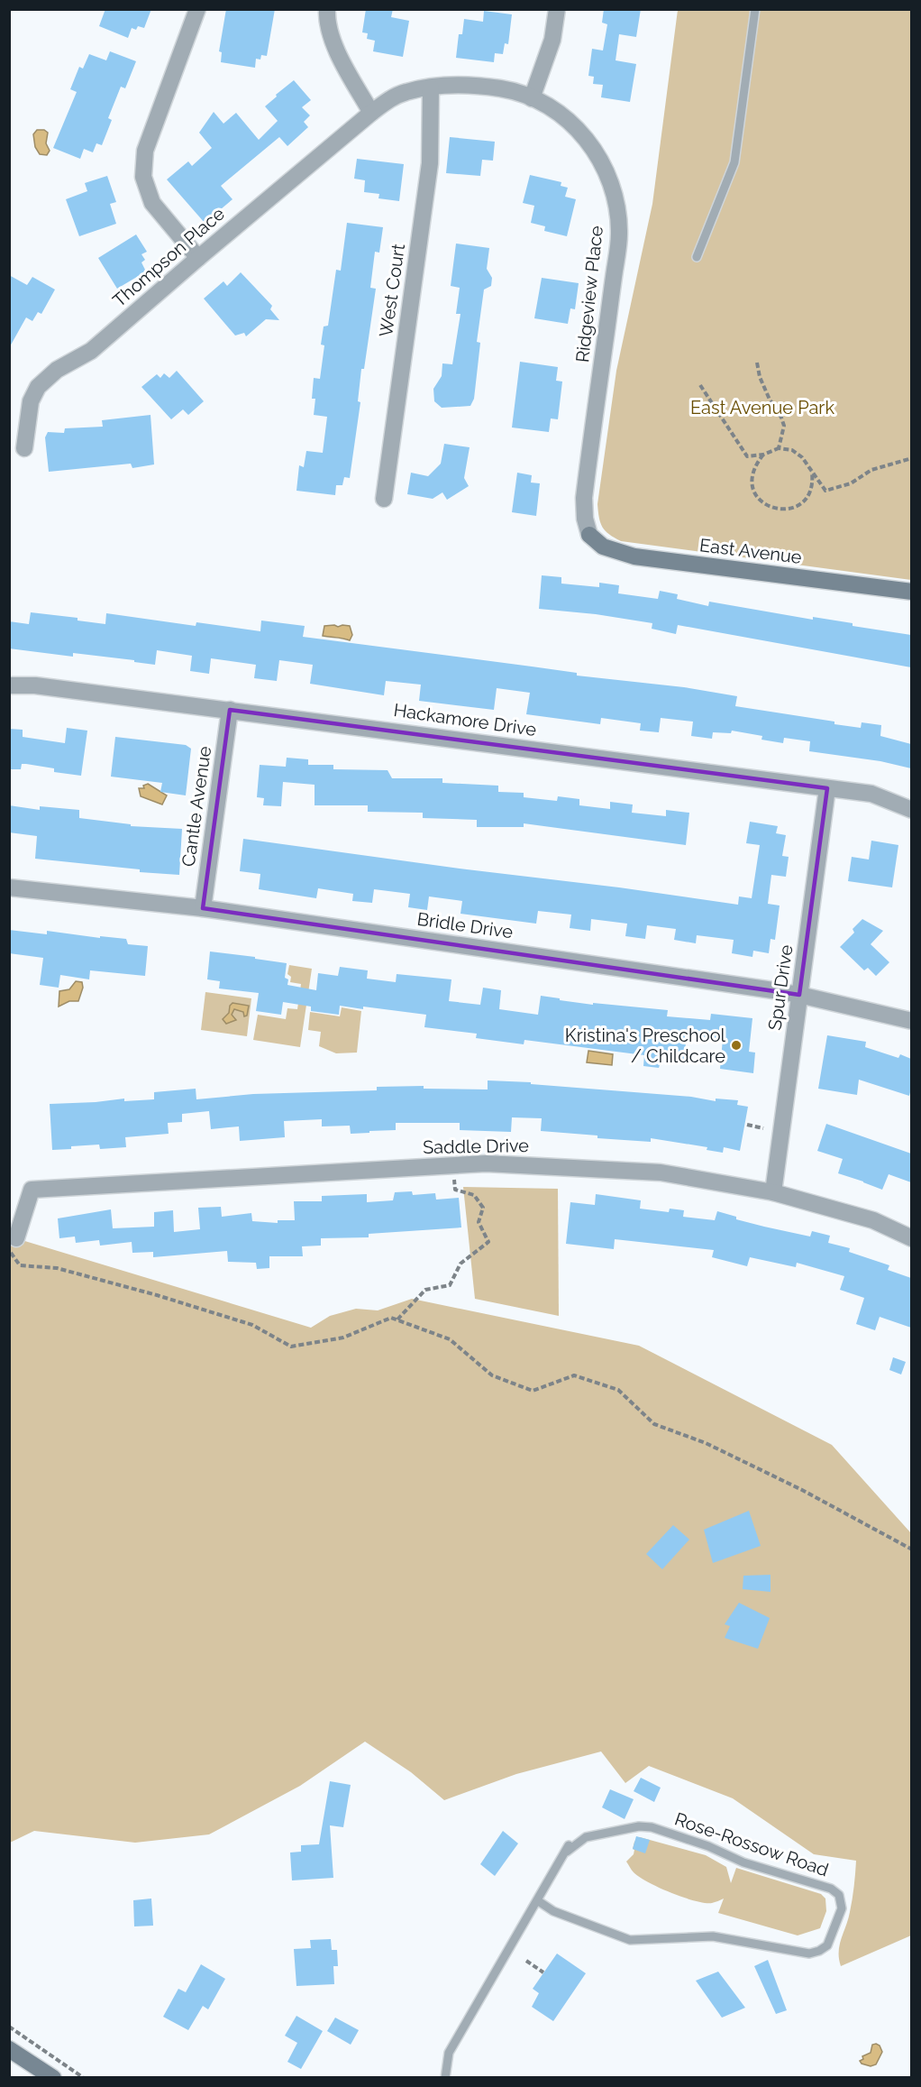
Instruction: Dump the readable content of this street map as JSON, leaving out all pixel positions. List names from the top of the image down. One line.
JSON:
{"streets":{"street":["Thompson Place","West Court","Ridgeview Place","East Avenue","Hackamore Drive","Cantle Avenue","Bridle Drive","Spur Drive","Saddle Drive"],"lane":["Rose-Rossow Road"]},"crossings":[["Thompson Place","Ridgeview Place"],["West Court","Ridgeview Place"],["Ridgeview Place","East Avenue"],["Hackamore Drive","Cantle Avenue"],["Hackamore Drive","Spur Drive"],["Cantle Avenue","Bridle Drive"],["Bridle Drive","Spur Drive"],["Spur Drive","Saddle Drive"]],"parks":["East Avenue Park"],"places":["Kristina's Preschool / Childcare"]}
